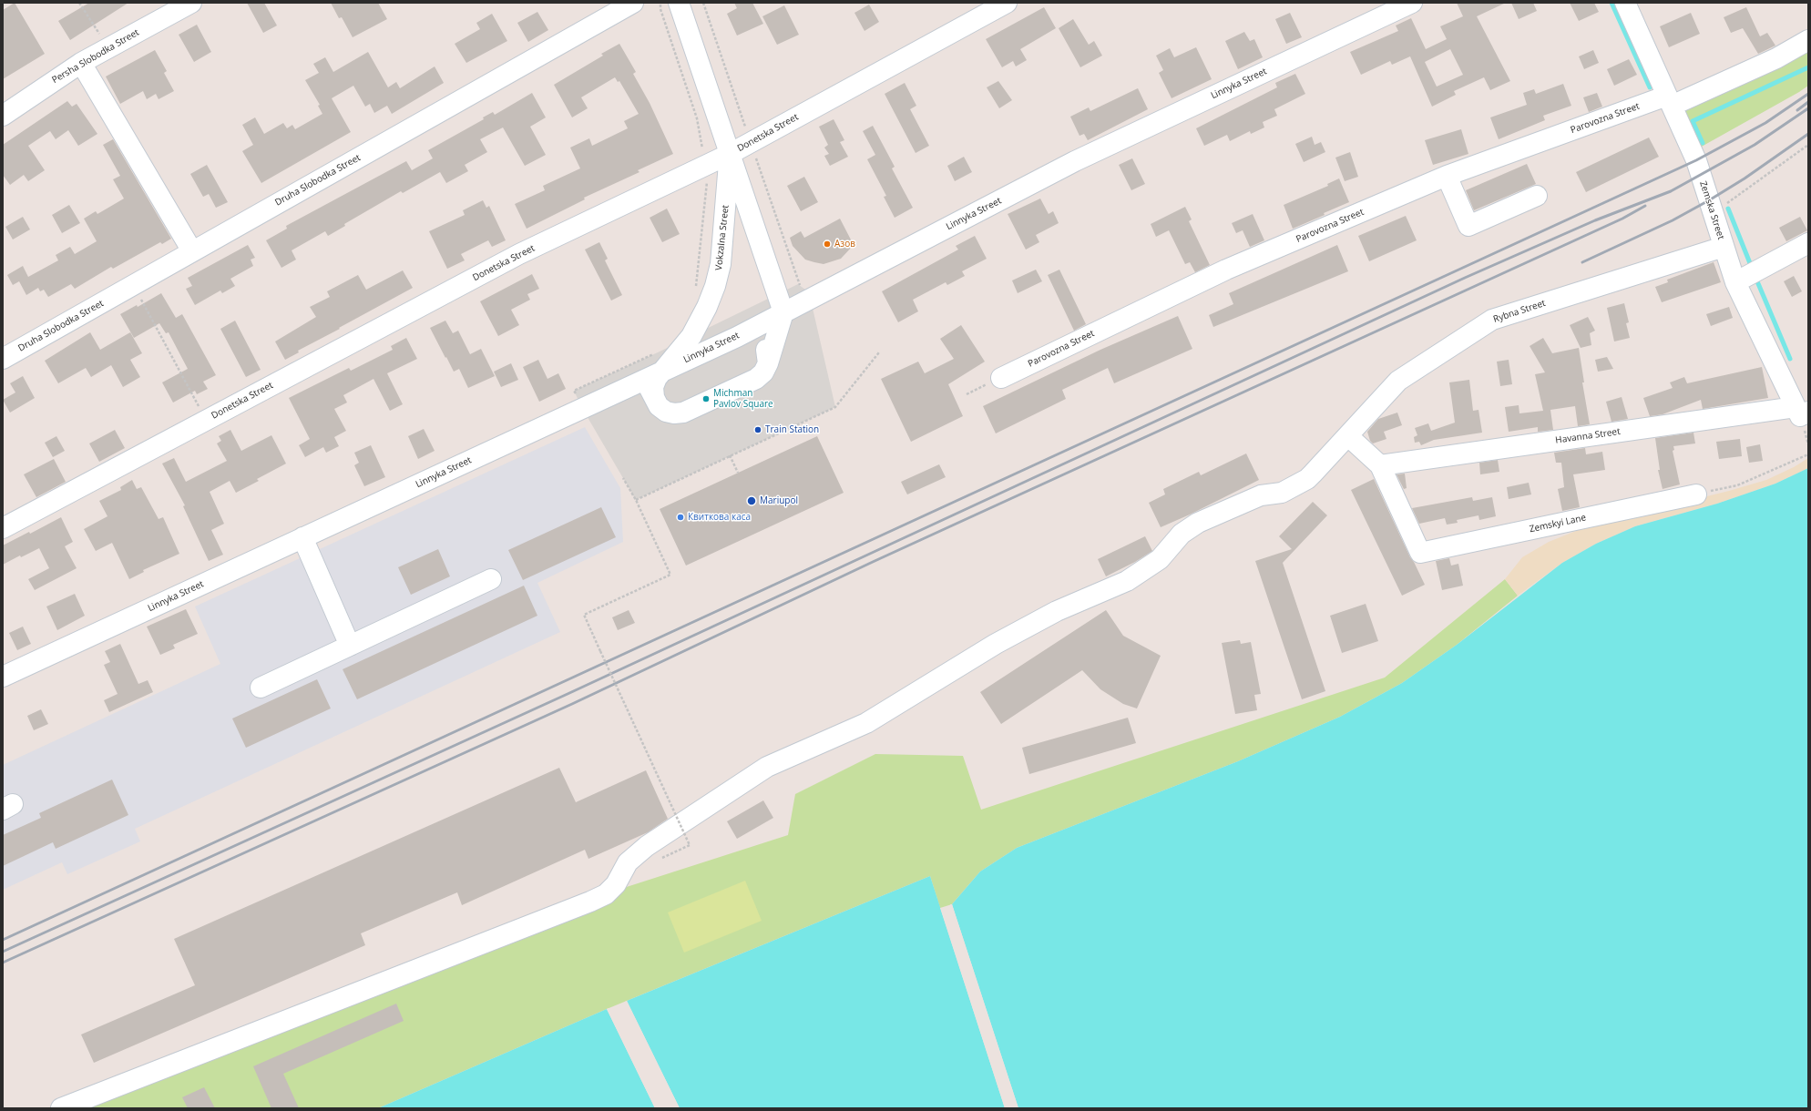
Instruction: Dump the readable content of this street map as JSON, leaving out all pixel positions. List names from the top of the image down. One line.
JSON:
{"streets":{"street":["Persha Slobodka Street","Linnyka Street","Parovozna Street","Donetska Street","Druha Slobodka Street","Zemska Street","Vokzalna Street","Rybna Street","Havanna Street","Zemskyi Lane"]},"crossings":[["Linnyka Street","Vokzalna Street"],["Parovozna Street","Zemska Street"],["Donetska Street","Vokzalna Street"],["Zemska Street","Rybna Street"],["Zemska Street","Havanna Street"],["Havanna Street","Zemskyi Lane"]],"places":["Азов","Michman Pavlov Square","Train Station","Mariupol","Квиткова каса"]}
